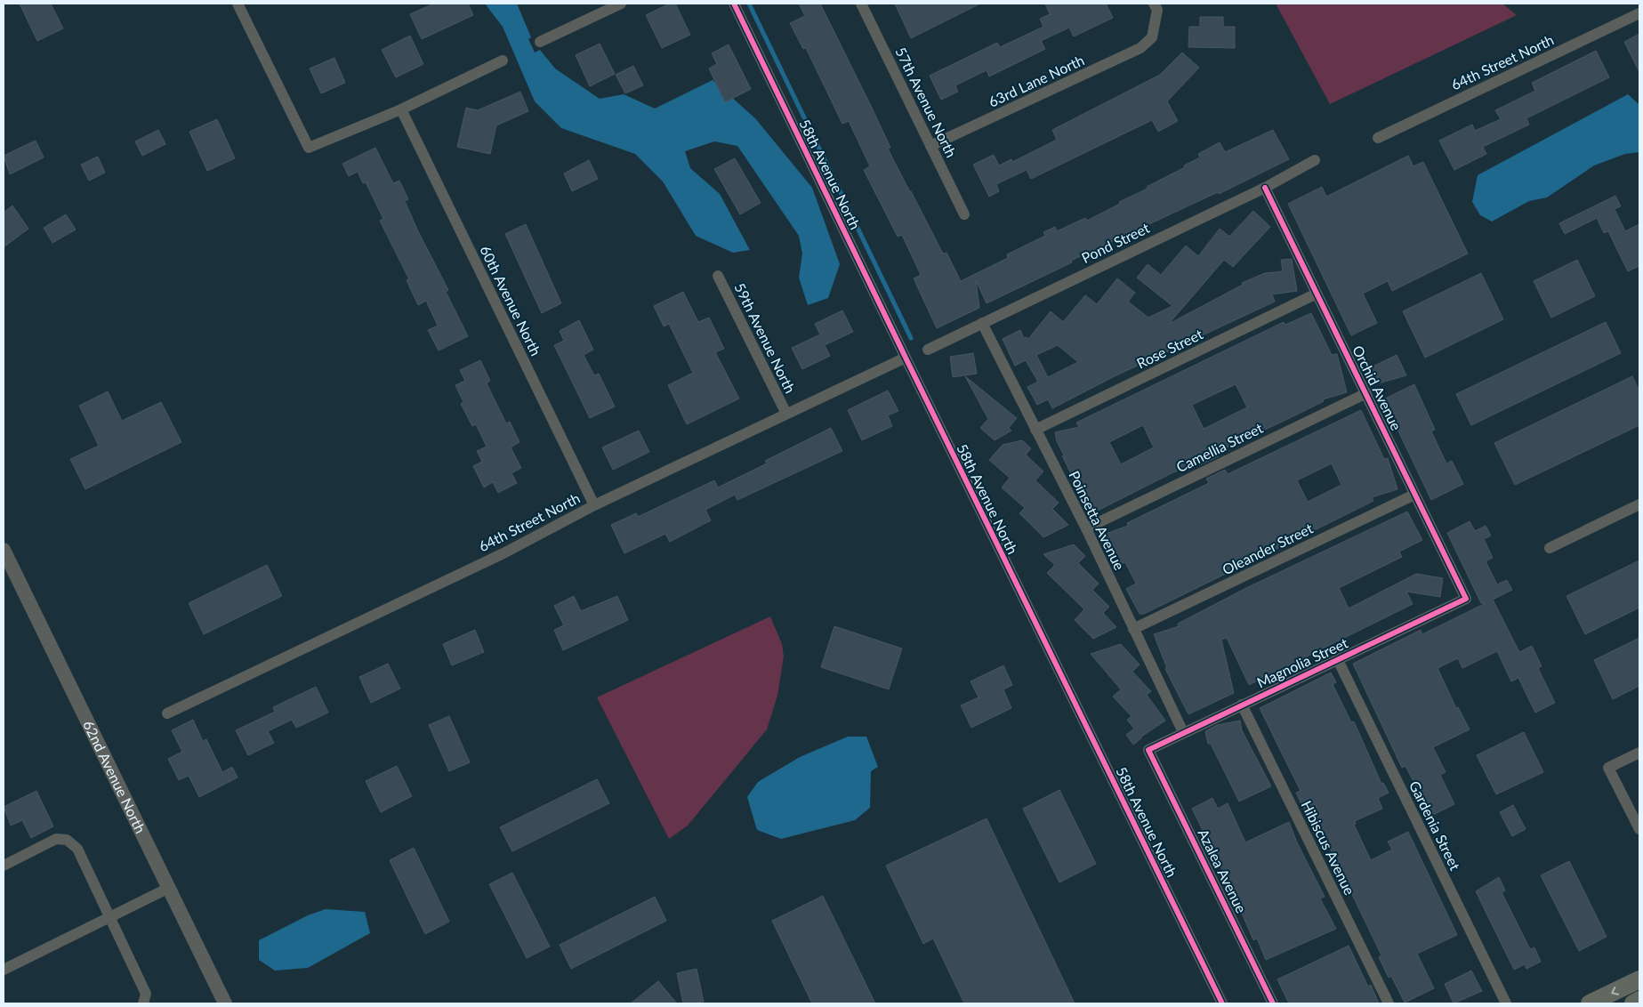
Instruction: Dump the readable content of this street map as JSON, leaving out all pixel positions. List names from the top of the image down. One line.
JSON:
{"streets":{"street":["64th Street North","63rd Lane North","57th Avenue North","58th Avenue North","Pond Street","60th Avenue North","59th Avenue North","Rose Street","Orchid Avenue","Camellia Street","Poinsetta Avenue","Oleander Street","Magnolia Street","62nd Avenue North","Gardenia Street","Hibiscus Avenue","Azalea Avenue"]},"crossings":[["64th Street North","58th Avenue North"],["64th Street North","60th Avenue North"],["64th Street North","59th Avenue North"],["63rd Lane North","57th Avenue North"],["Pond Street","Orchid Avenue"],["Pond Street","Poinsetta Avenue"],["Rose Street","Orchid Avenue"],["Rose Street","Poinsetta Avenue"],["Orchid Avenue","Camellia Street"],["Orchid Avenue","Oleander Street"],["Orchid Avenue","Magnolia Street"],["Camellia Street","Poinsetta Avenue"],["Poinsetta Avenue","Oleander Street"],["Poinsetta Avenue","Magnolia Street"],["Magnolia Street","Gardenia Street"],["Magnolia Street","Hibiscus Avenue"],["Magnolia Street","Azalea Avenue"]]}
